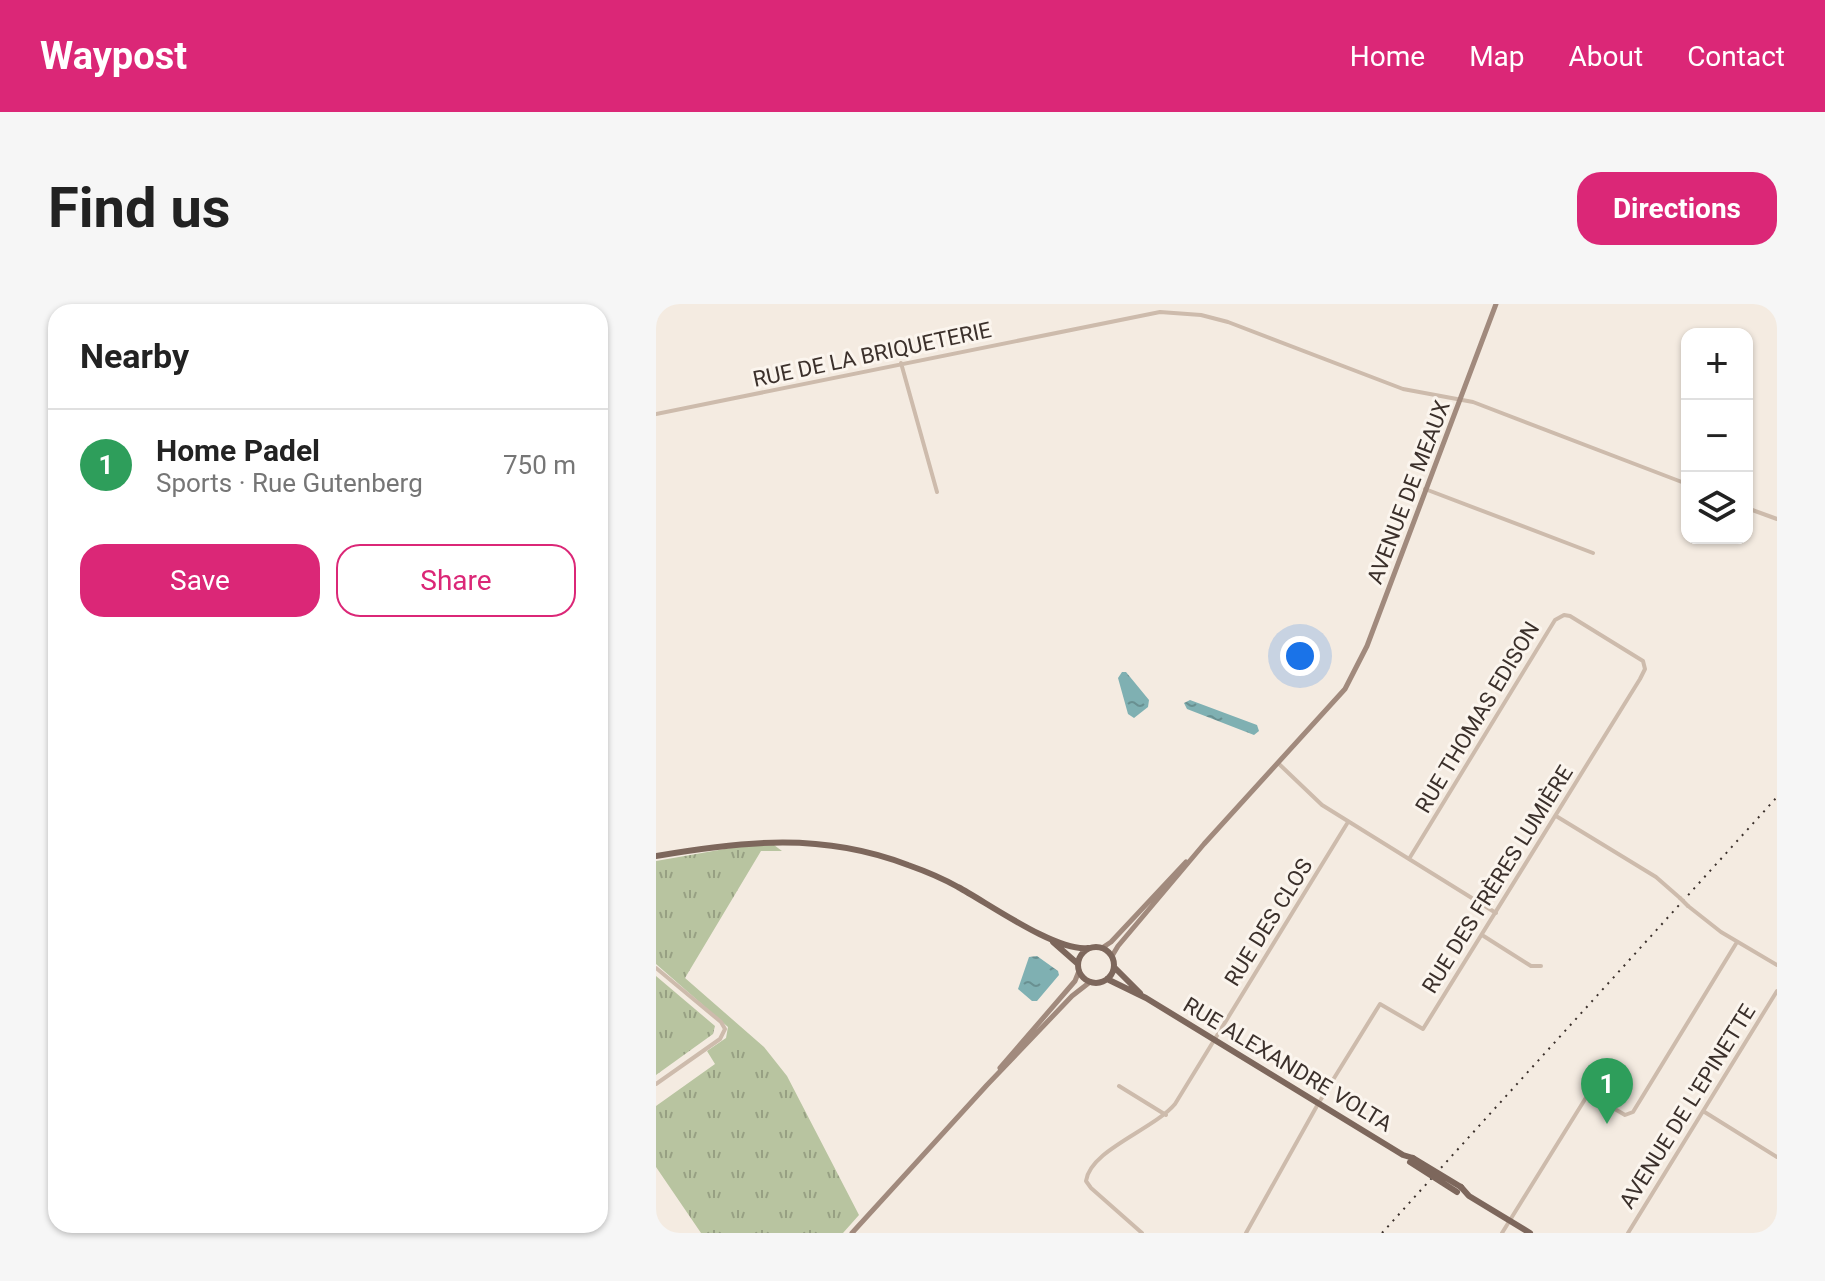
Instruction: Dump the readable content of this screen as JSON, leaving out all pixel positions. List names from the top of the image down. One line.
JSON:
{"streets":{"main road":["RUE ALEXANDRE VOLTA"],"street":["RUE DE LA BRIQUETERIE","AVENUE DE MEAUX","RUE THOMAS EDISON","RUE DES FRÈRES LUMIÈRE","RUE DES CLOS","AVENUE DE L'EPINETTE"]},"crossings":[["RUE DE LA BRIQUETERIE","AVENUE DE MEAUX"],["RUE THOMAS EDISON","RUE DES FRÈRES LUMIÈRE"],["RUE DES FRÈRES LUMIÈRE","RUE ALEXANDRE VOLTA"],["RUE DES CLOS","RUE ALEXANDRE VOLTA"]],"page":{"header":"Waypost","nav":["Home","Map","About","Contact"],"buttons":["Directions",["Save","Share"]],"title":"Find us","heading":"Nearby","map_buttons":["+","−"],"list":[{"mark":"1","name":"Home Padel","note":"Sports · Rue Gutenberg","value":"750 m"}],"pins":"1"}}
